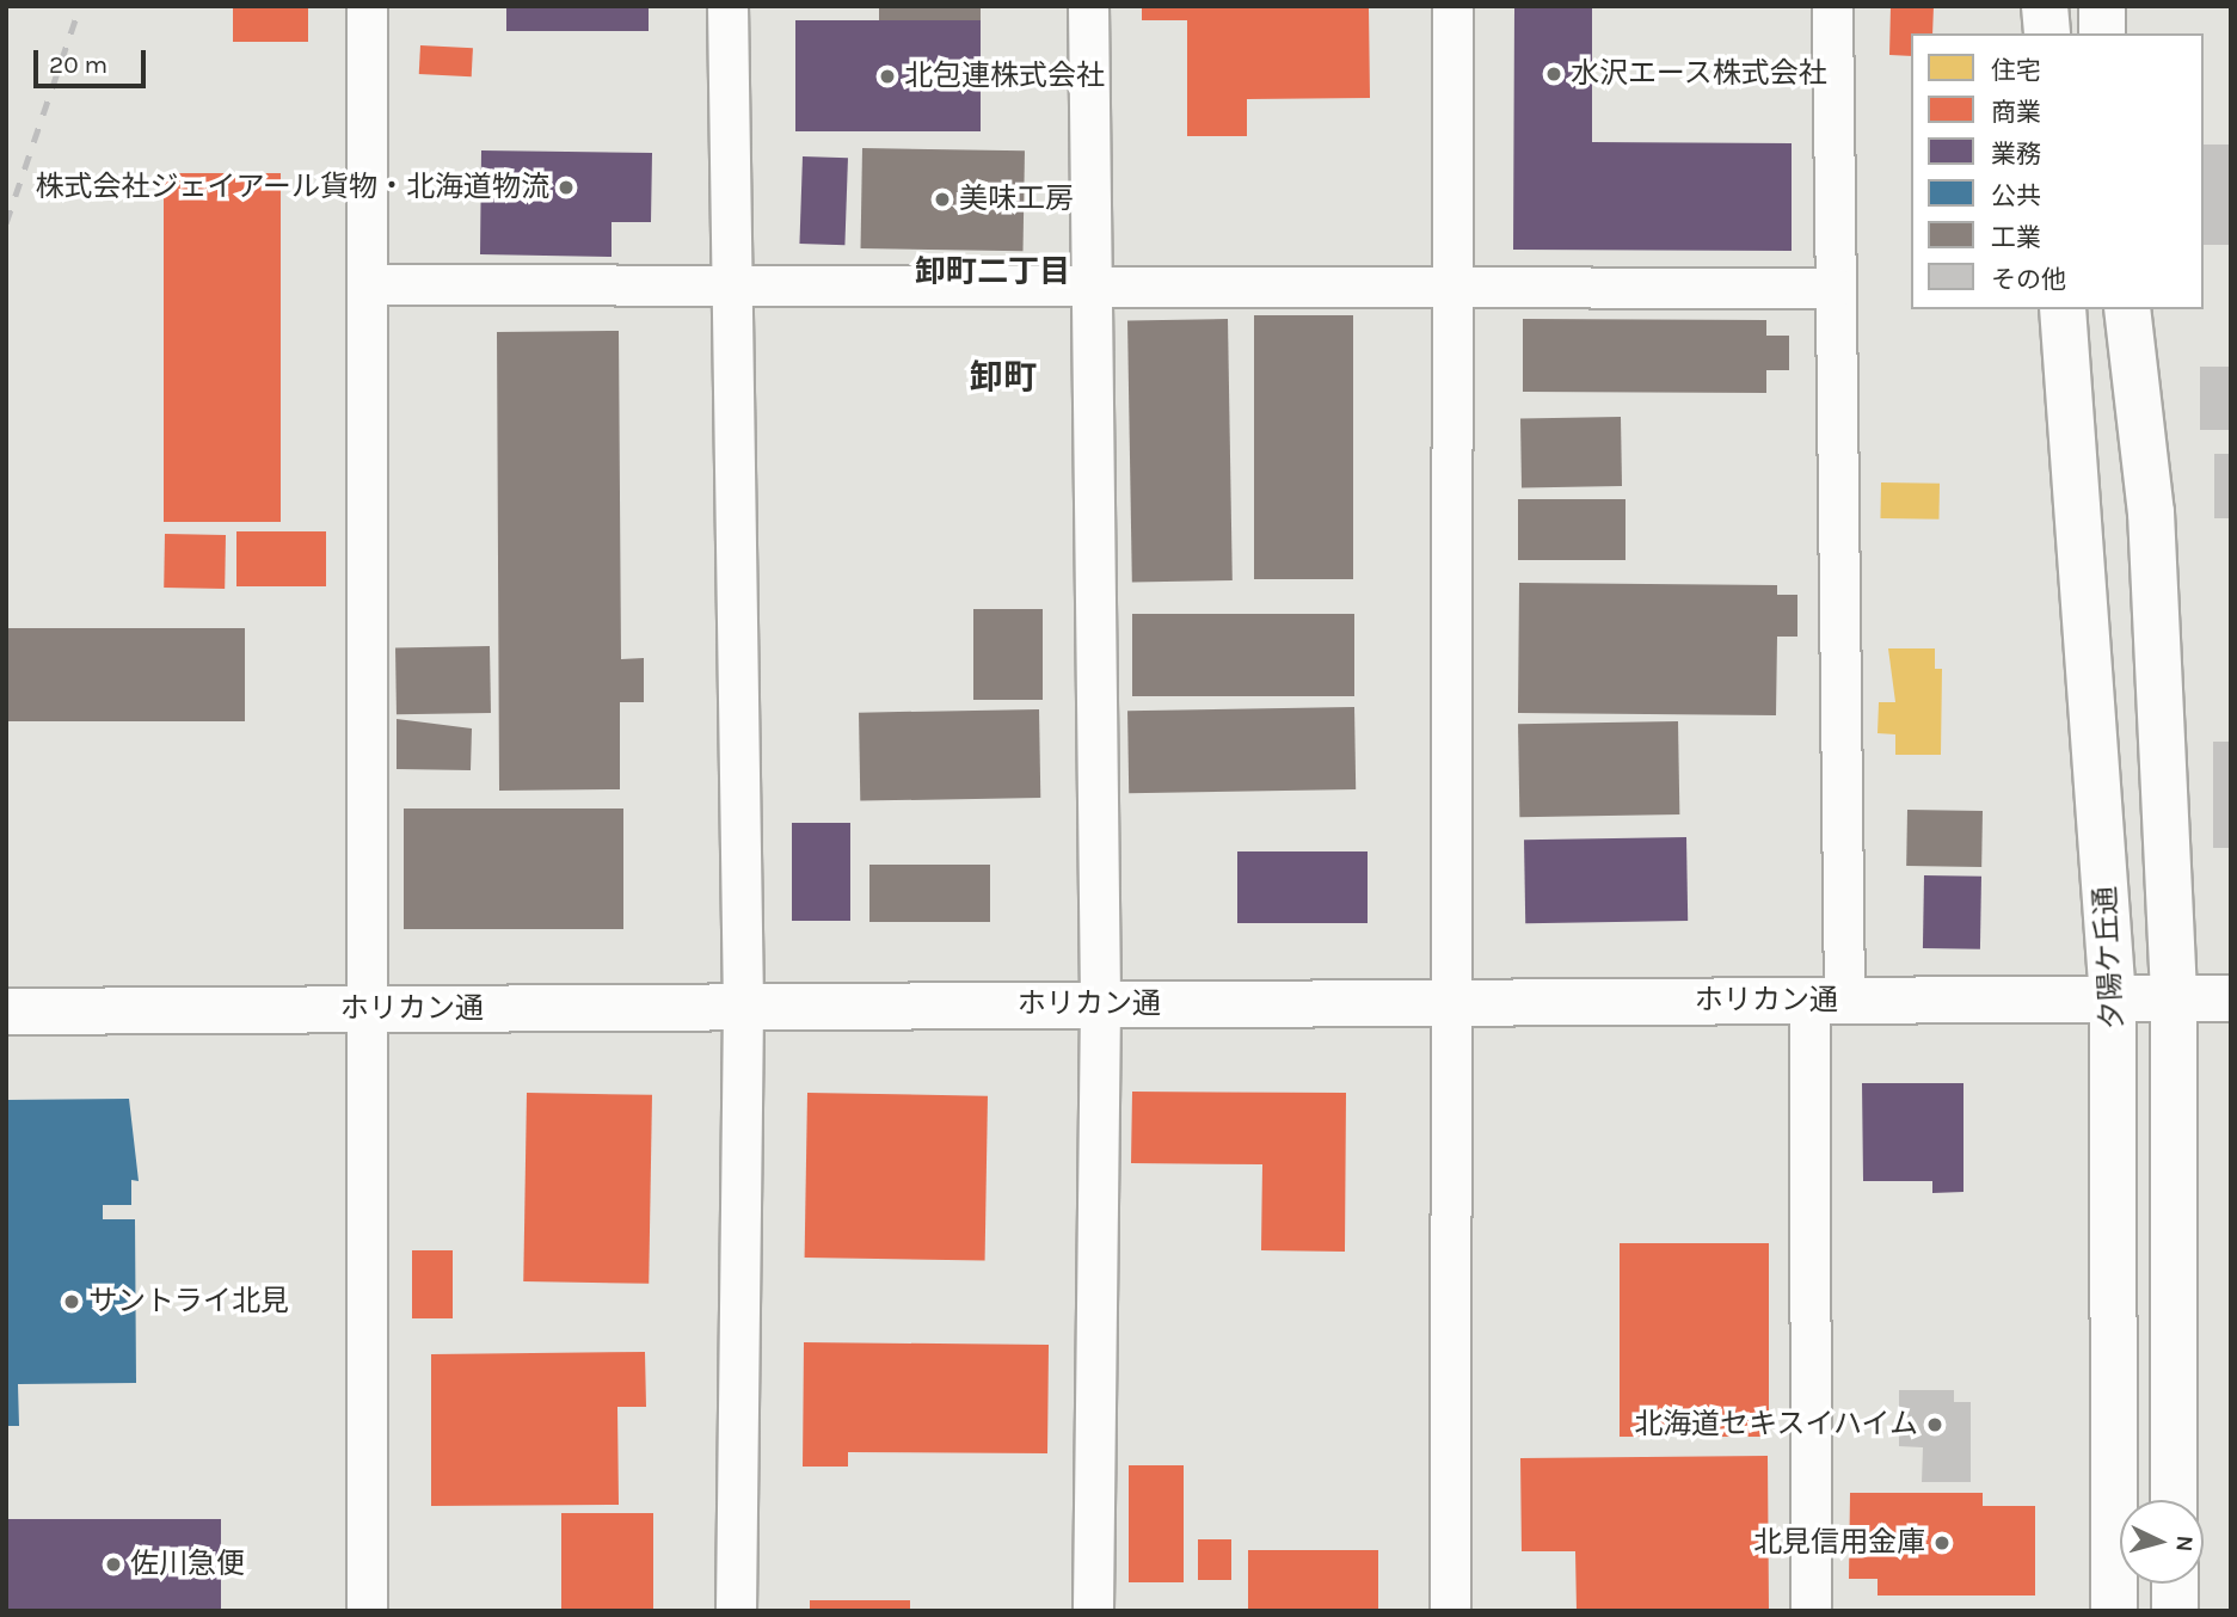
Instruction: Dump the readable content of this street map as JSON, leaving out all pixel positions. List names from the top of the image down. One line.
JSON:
{"streets":{"street":["夕陽ケ丘通","ホリカン通"]},"crossings":[["夕陽ケ丘通","ホリカン通"]],"districts":["卸町二丁目","卸町"],"places":["水沢エース株式会社","北包連株式会社","株式会社ジェイアール貨物・北海道物流","美味工房","サントライ北見","北海道セキスイハイム","北見信用金庫","佐川急便"],"legend":["住宅","商業","業務","公共","工業","その他"],"scale_bar":"20 m","north":"right"}
